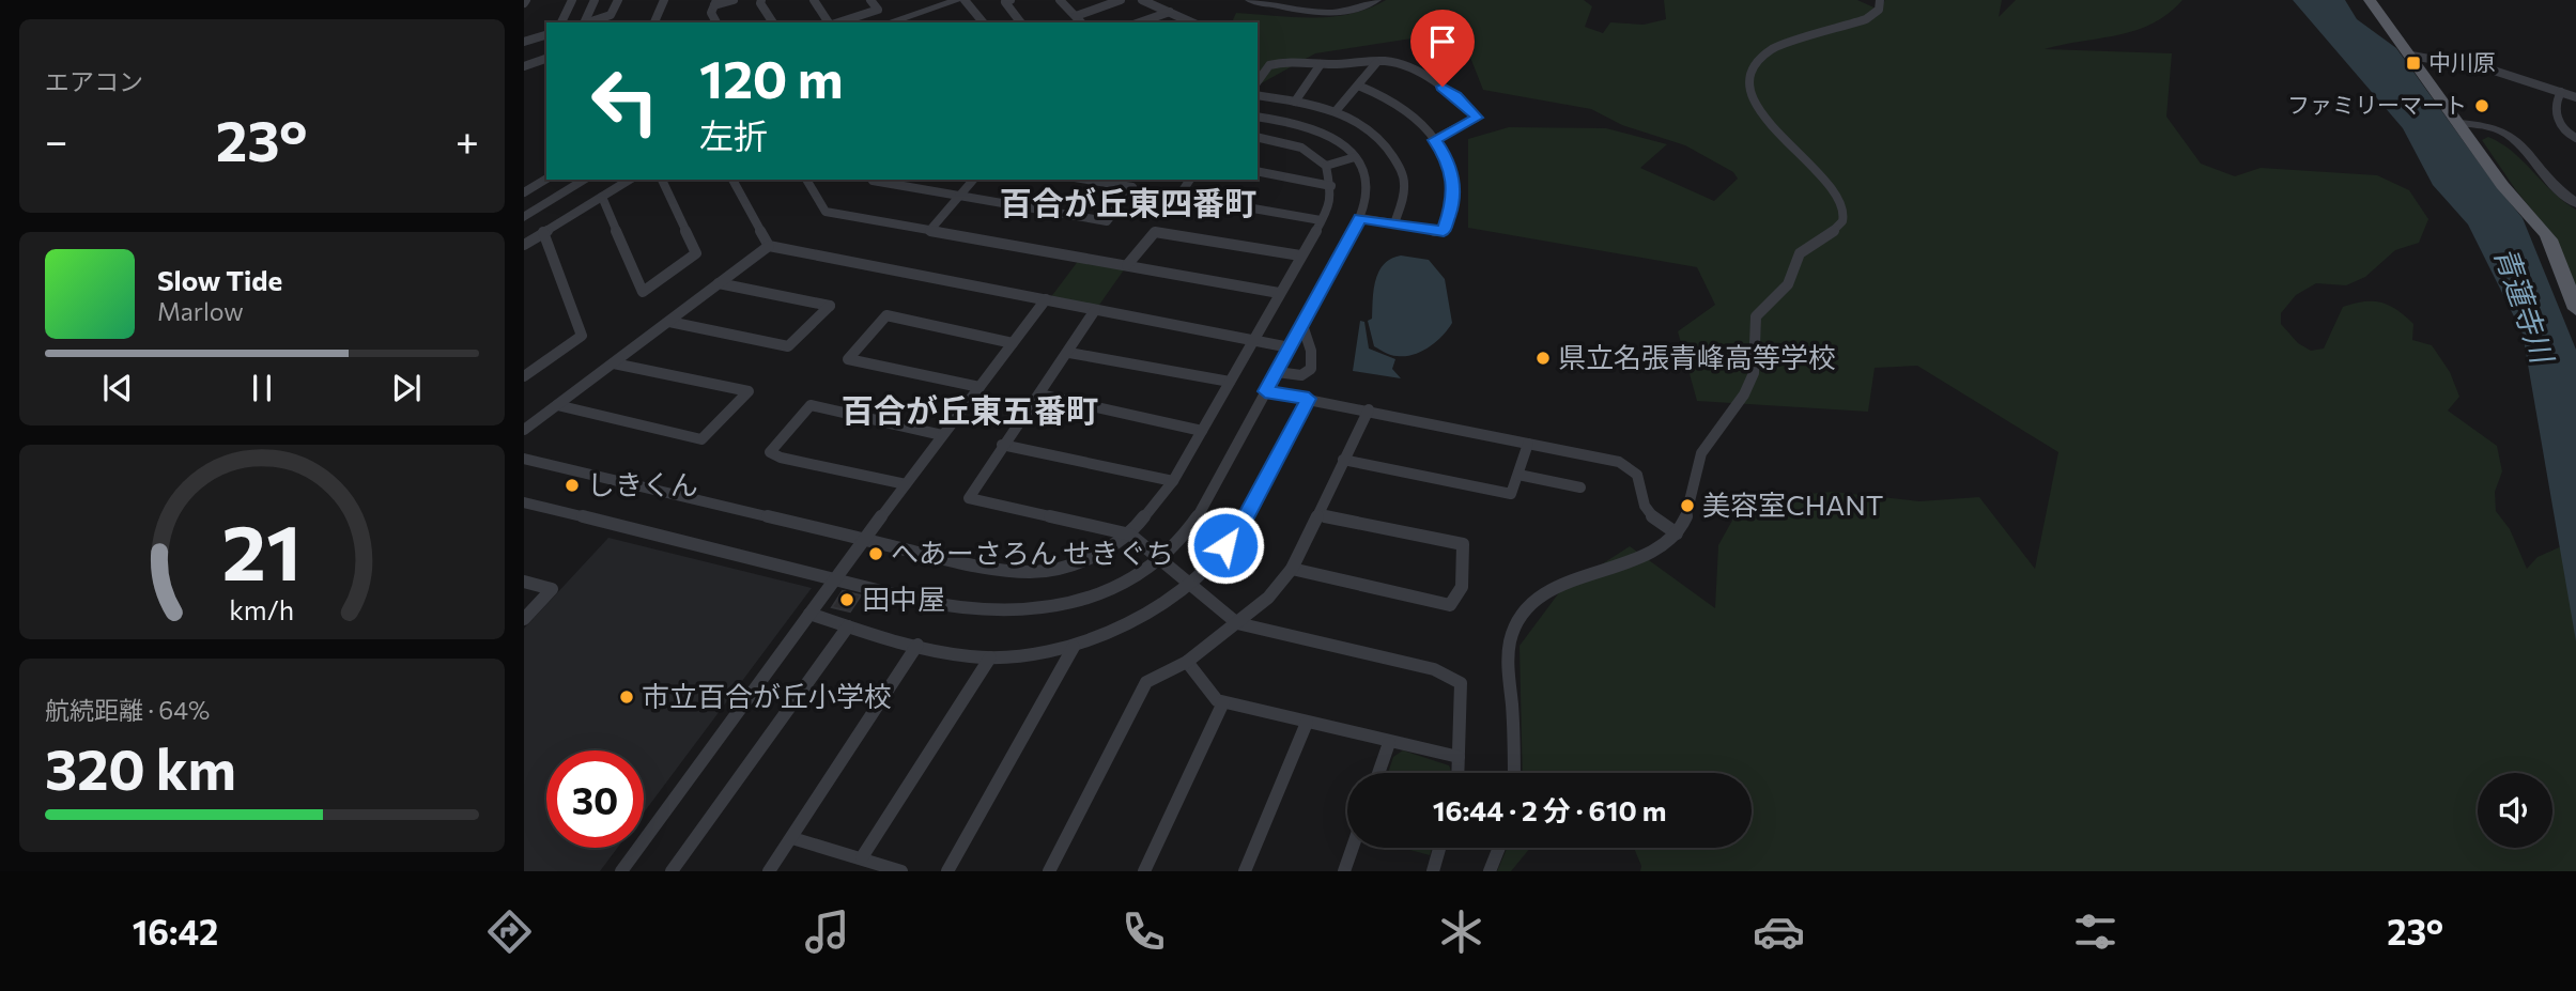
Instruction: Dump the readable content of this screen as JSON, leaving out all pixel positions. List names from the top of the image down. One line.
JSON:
{"districts":["百合が丘東四番町","百合が丘東五番町"],"water":["青蓮寺川"],"places":{"transit":["中川原"],"other":["ファミリーマート","県立名張青峰高等学校","しきくん","美容室CHANT","へあーさろん せきぐち","田中屋","市立百合が丘小学校"]},"page":{"tile":["エアコン",["航続距離 · 64%","320 km"]],"turn":["120 m","左折"],"heat":["−","23°","+"],"song":["Slow Tide","Marlow"],"limit":"30","trip":"16:44 · 2 分 · 610 m","tabs":["16:42","23°"],"gauge":["21","km/h"]}}
